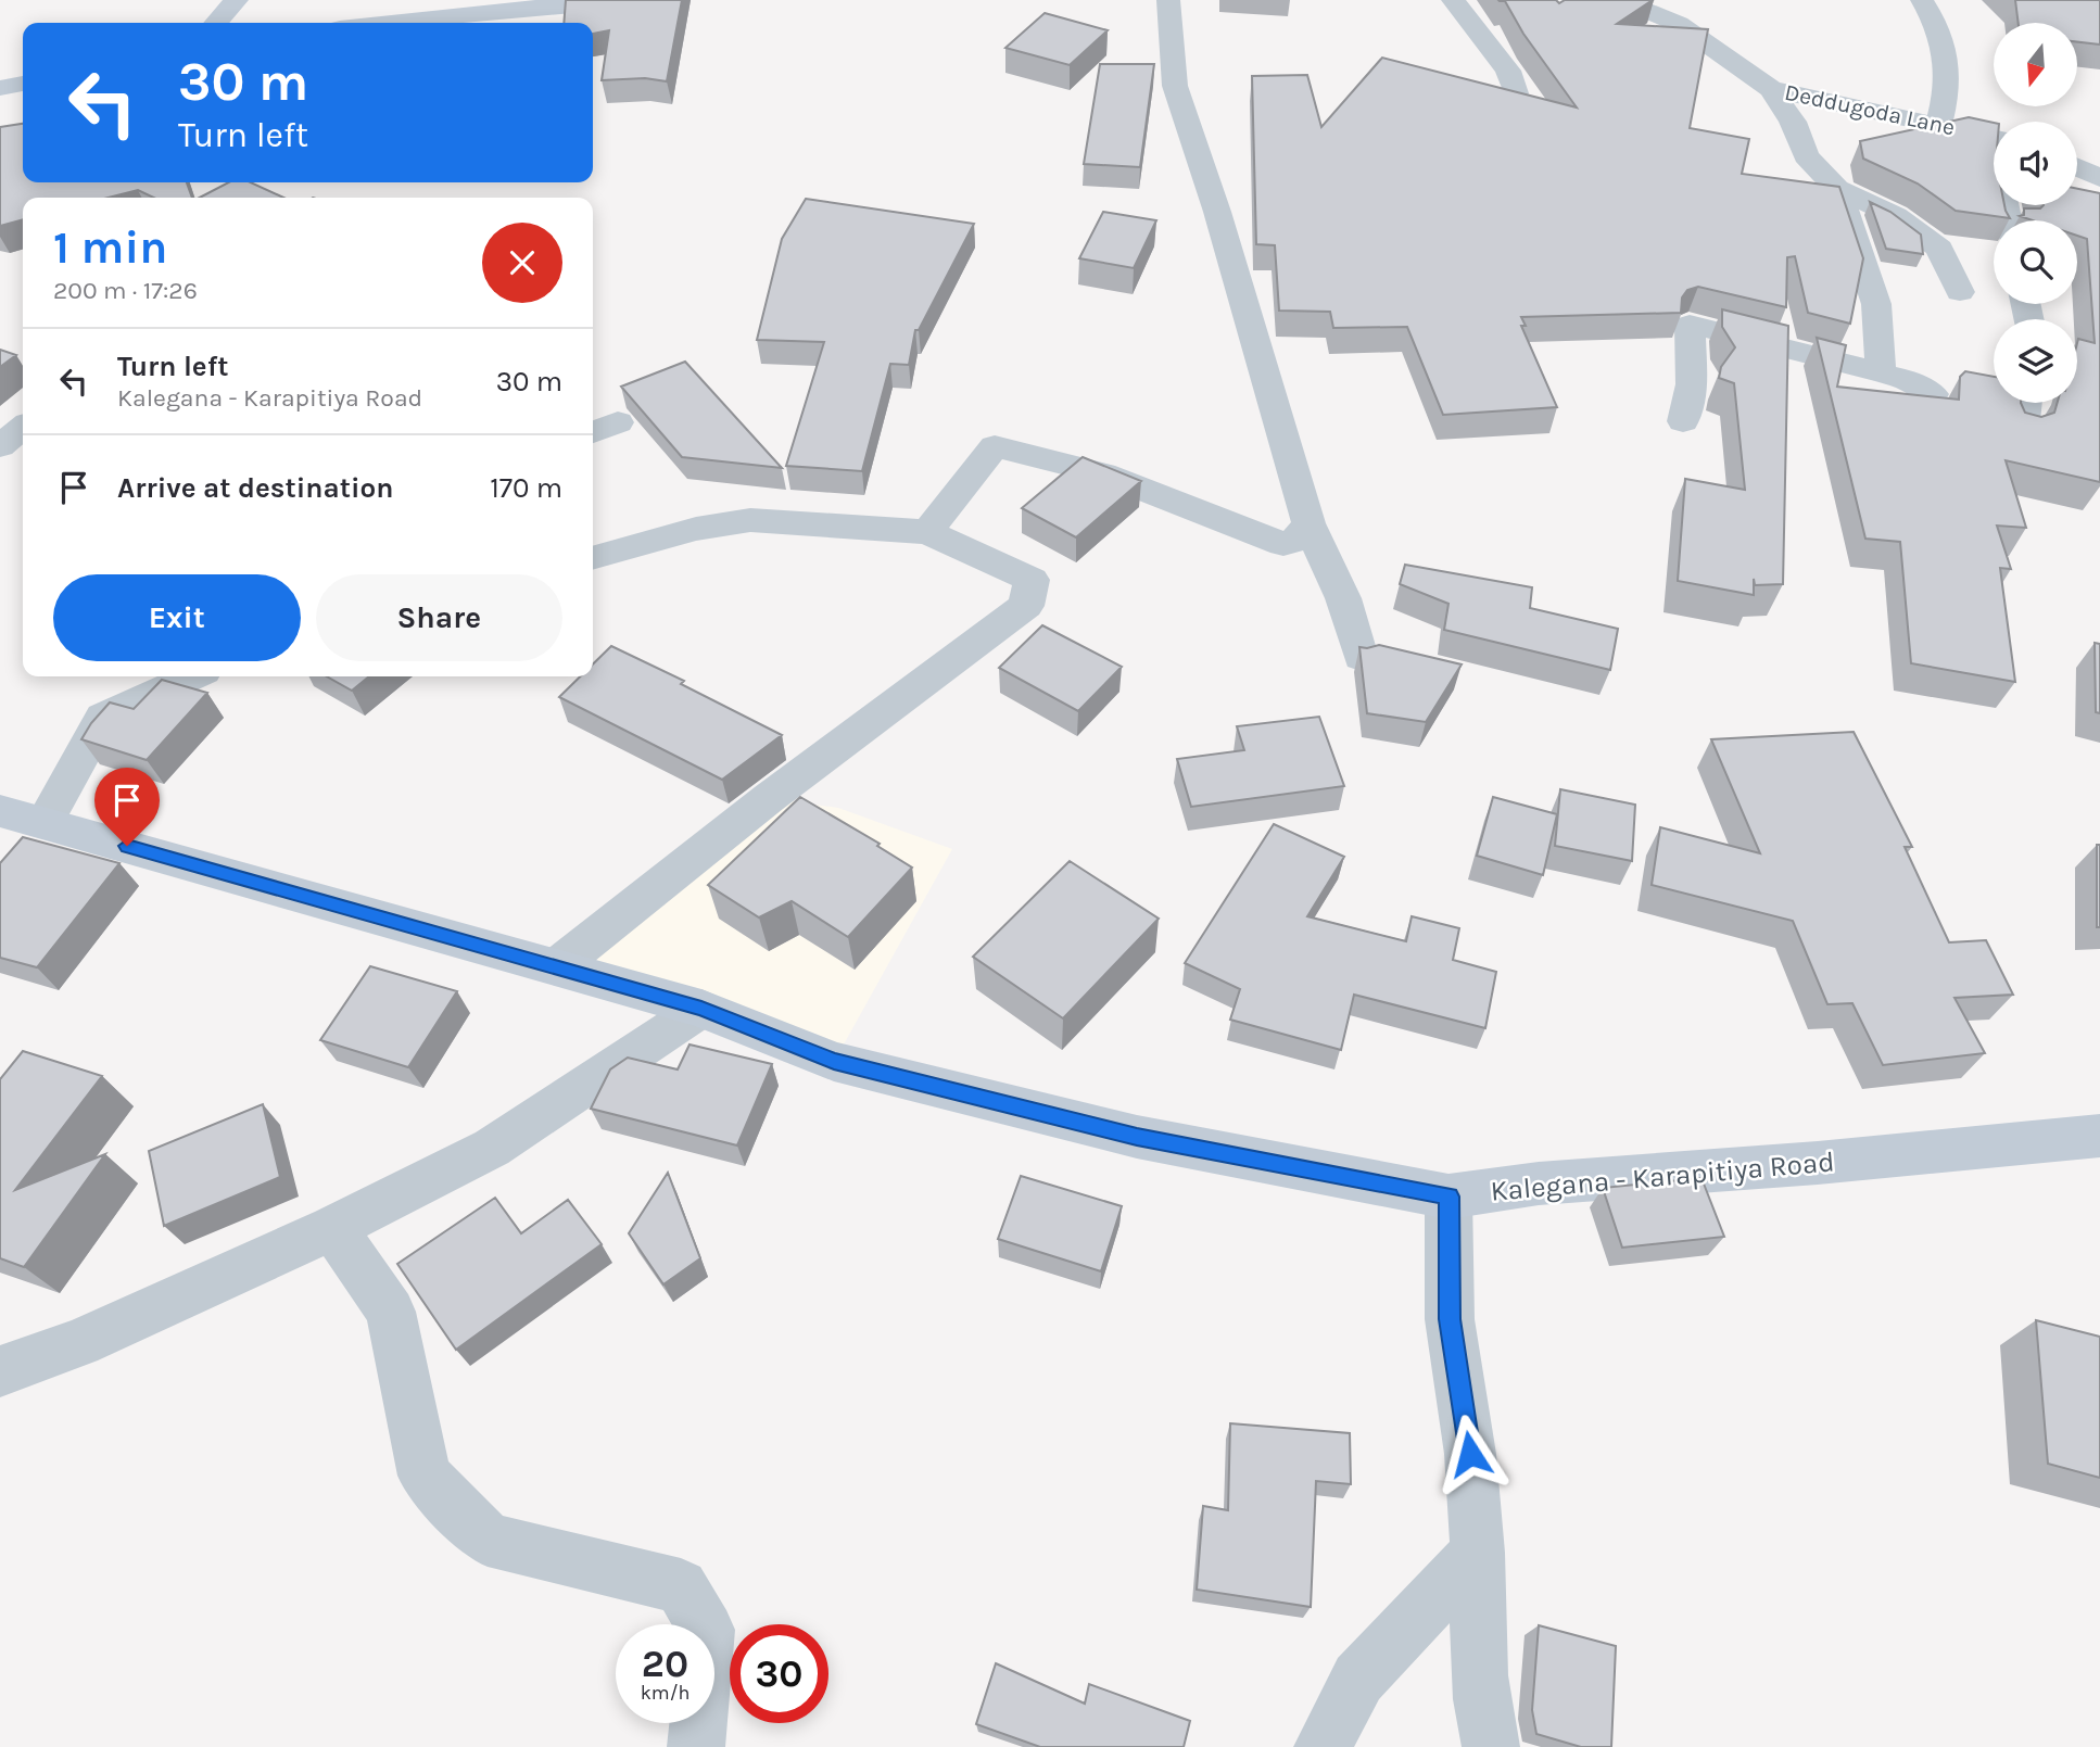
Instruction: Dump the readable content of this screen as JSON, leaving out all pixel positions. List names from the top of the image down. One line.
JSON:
{"streets":{"main road":["Kalegana - Karapitiya Road"],"street":["Deddugoda Lane"]},"north":"bottom","page":{"turn":["30 m","Turn left"],"heading":["1 min","200 m · 17:26"],"list":[{"name":"Turn left","note":"Kalegana - Karapitiya Road","value":"30 m"},{"name":"Arrive at destination","value":"170 m"}],"buttons":["Exit","Share"],"speed":"20 km/h","limit":"30"}}
